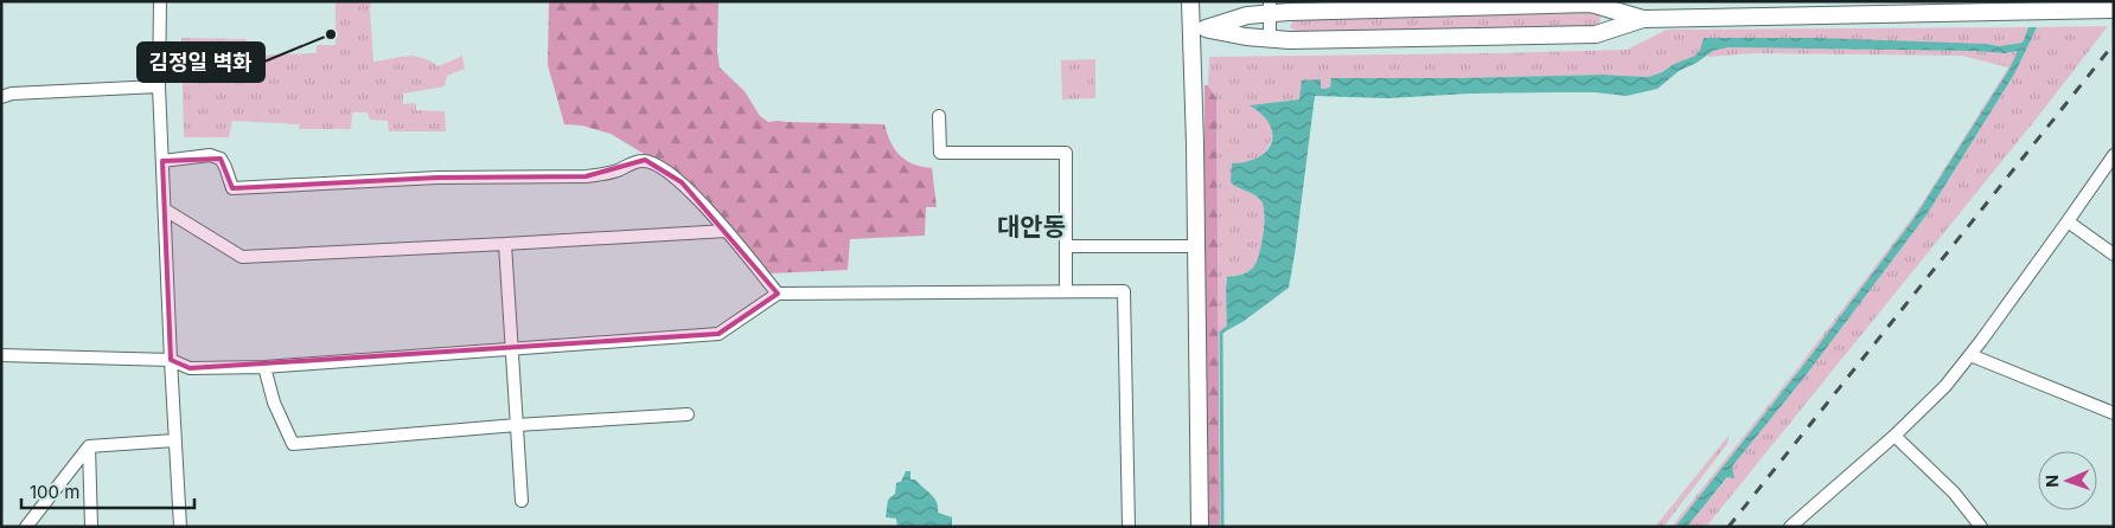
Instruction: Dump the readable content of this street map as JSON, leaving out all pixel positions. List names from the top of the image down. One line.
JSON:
{"districts":["대안동"],"places":["김정일 벽화"],"scale_bar":"100 m","north":"left"}
